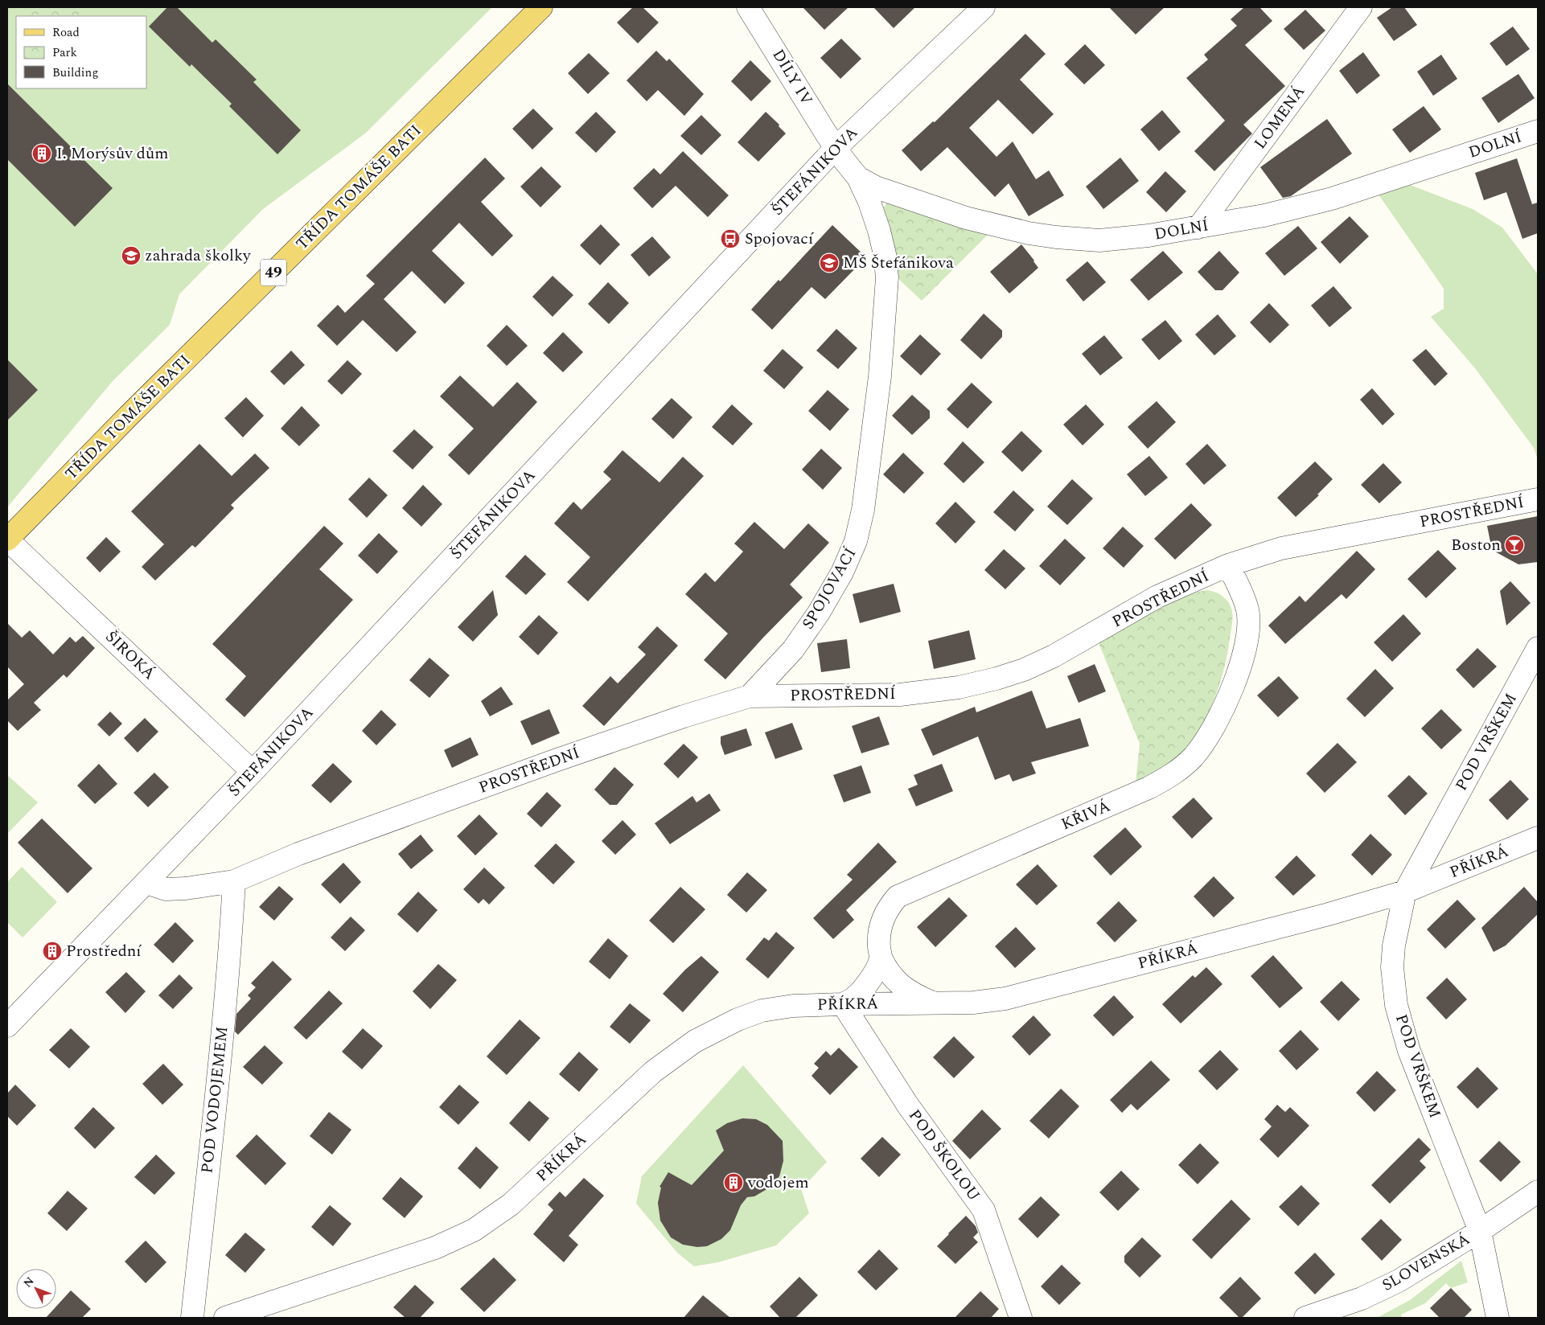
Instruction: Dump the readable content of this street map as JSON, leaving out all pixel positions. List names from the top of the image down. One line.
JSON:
{"streets":{"main road":["TŘÍDA TOMÁŠE BATI","49"],"street":["DÍLY IV","LOMENÁ","DOLNÍ","ŠTEFÁNIKOVA","PROSTŘEDNÍ","SPOJOVACÍ","ŠIROKÁ","POD VRŠKEM","KŘIVÁ","PŘÍKRÁ","POD VODOJEMEM","POD ŠKOLOU","SLOVENSKÁ"]},"crossings":[["DÍLY IV","DOLNÍ"],["DÍLY IV","ŠTEFÁNIKOVA"],["LOMENÁ","DOLNÍ"],["DOLNÍ","ŠTEFÁNIKOVA"],["DOLNÍ","SPOJOVACÍ"],["ŠTEFÁNIKOVA","PROSTŘEDNÍ"],["ŠTEFÁNIKOVA","ŠIROKÁ"],["TŘÍDA TOMÁŠE BATI","ŠIROKÁ"],["PROSTŘEDNÍ","SPOJOVACÍ"],["PROSTŘEDNÍ","KŘIVÁ"],["PROSTŘEDNÍ","POD VODOJEMEM"],["POD VRŠKEM","PŘÍKRÁ"],["POD VRŠKEM","SLOVENSKÁ"],["KŘIVÁ","PŘÍKRÁ"],["KŘIVÁ","POD ŠKOLOU"],["PŘÍKRÁ","POD ŠKOLOU"]],"places":{"building":["I. Morýsův dům","Prostřední","vodojem"],"bus stop":["Spojovací"],"school or university":["zahrada školky","MŠ Štefánikova"],"bar":["Boston"]},"legend":["Road","Park","Building"],"north":"top left"}
